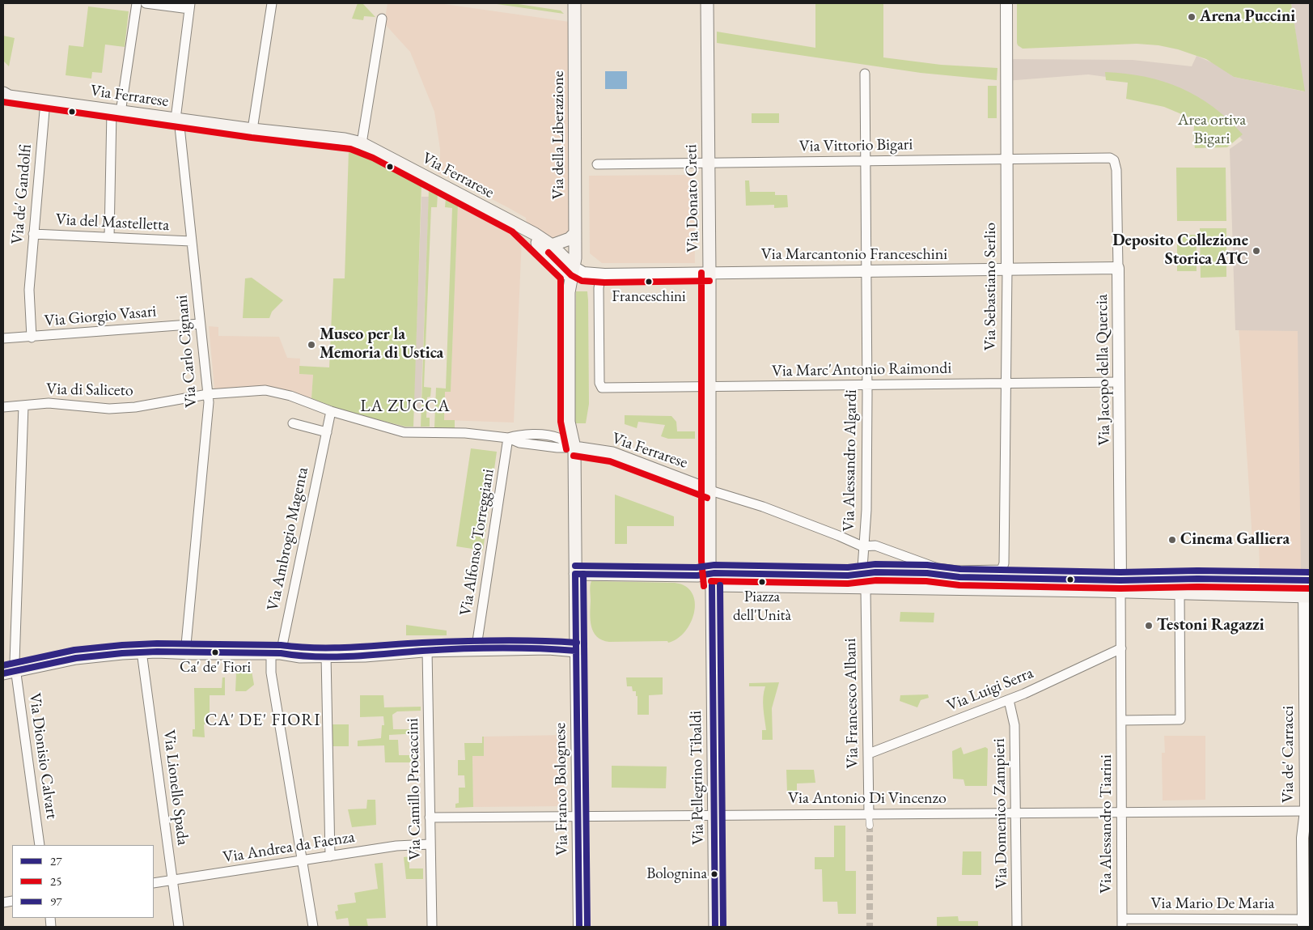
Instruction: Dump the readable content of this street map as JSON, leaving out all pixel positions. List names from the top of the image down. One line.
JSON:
{"streets":{"main road":["Via Ferrarese","Via della Liberazione","Via Donato Creti","Via Pellegrino Tibaldi"],"street":["Via Vittorio Bigari","Via de' Gandolfi","Via del Mastelletta","Via Marcantonio Franceschini","Via Sebastiano Serlio","Via Giorgio Vasari","Via Carlo Cignani","Via Marc'Antonio Raimondi","Via Jacopo della Quercia","Via di Saliceto","Via Alessandro Algardi","Via Ambrogio Magenta","Via Alfonso Torreggiani","Via Luigi Serra","Via Francesco Albani","Via de' Carracci","Via Dionisio Calvart","Via Lionello Spada","Via Camillo Procaccini","Via Franco Bolognese","Via Antonio Di Vincenzo","Via Domenico Zampieri","Via Alessandro Tiarini","Via Andrea da Faenza","Via Mario De Maria"]},"crossings":[["Via Ferrarese","Via della Liberazione"],["Via Ferrarese","Via de' Gandolfi"],["Via Ferrarese","Via Donato Creti"],["Via Ferrarese","Via Marcantonio Franceschini"],["Via Ferrarese","Via Sebastiano Serlio"],["Via Ferrarese","Via Carlo Cignani"],["Via Ferrarese","Via di Saliceto"],["Via Ferrarese","Via Alessandro Algardi"],["Via della Liberazione","Via Marcantonio Franceschini"],["Via Vittorio Bigari","Via Donato Creti"],["Via Vittorio Bigari","Via Sebastiano Serlio"],["Via Vittorio Bigari","Via Jacopo della Quercia"],["Via Vittorio Bigari","Via Alessandro Algardi"],["Via de' Gandolfi","Via del Mastelletta"],["Via de' Gandolfi","Via Giorgio Vasari"],["Via Donato Creti","Via Marcantonio Franceschini"],["Via Donato Creti","Via Marc'Antonio Raimondi"],["Via del Mastelletta","Via Carlo Cignani"],["Via Marcantonio Franceschini","Via Sebastiano Serlio"],["Via Marcantonio Franceschini","Via Marc'Antonio Raimondi"],["Via Marcantonio Franceschini","Via Jacopo della Quercia"],["Via Marcantonio Franceschini","Via Alessandro Algardi"],["Via Sebastiano Serlio","Via Marc'Antonio Raimondi"],["Via Giorgio Vasari","Via Carlo Cignani"],["Via Carlo Cignani","Via di Saliceto"],["Via Marc'Antonio Raimondi","Via Jacopo della Quercia"],["Via Marc'Antonio Raimondi","Via Alessandro Algardi"],["Via Jacopo della Quercia","Via Alessandro Tiarini"],["Via di Saliceto","Via Ambrogio Magenta"],["Via di Saliceto","Via Alfonso Torreggiani"],["Via di Saliceto","Via Dionisio Calvart"],["Via Alessandro Algardi","Via Francesco Albani"],["Via Ambrogio Magenta","Via Andrea da Faenza"],["Via Luigi Serra","Via Francesco Albani"],["Via Luigi Serra","Via Domenico Zampieri"],["Via Luigi Serra","Via Alessandro Tiarini"],["Via Francesco Albani","Via Antonio Di Vincenzo"],["Via de' Carracci","Via Antonio Di Vincenzo"],["Via de' Carracci","Via Mario De Maria"],["Via Pellegrino Tibaldi","Via Antonio Di Vincenzo"],["Via Lionello Spada","Via Andrea da Faenza"],["Via Camillo Procaccini","Via Antonio Di Vincenzo"],["Via Camillo Procaccini","Via Andrea da Faenza"],["Via Franco Bolognese","Via Antonio Di Vincenzo"],["Via Antonio Di Vincenzo","Via Domenico Zampieri"],["Via Antonio Di Vincenzo","Via Alessandro Tiarini"],["Via Alessandro Tiarini","Via Mario De Maria"]],"districts":["LA ZUCCA","CA' DE' FIORI"],"parks":["Area ortiva Bigari"],"places":["Arena Puccini","Deposito Collezione Storica ATC","Franceschini","Museo per la Memoria di Ustica","Cinema Galliera","Piazza dell'Unità","Testoni Ragazzi","Ca' de' Fiori","Bolognina"],"lines":["transit line 25","transit line 97","transit line 27"],"legend":["27","25","97"]}
